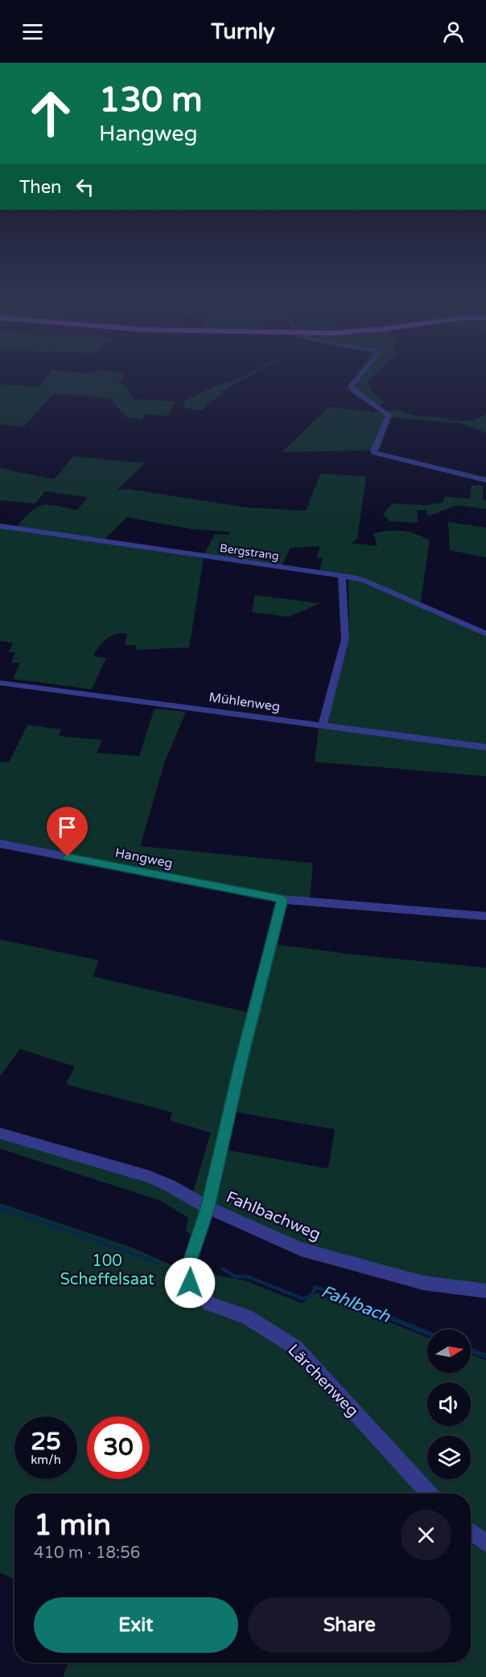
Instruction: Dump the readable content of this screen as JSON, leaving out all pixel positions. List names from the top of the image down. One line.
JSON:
{"streets":{"street":["Bergstrang","Mühlenweg","Hangweg","Fahlbachweg","Lärchenweg"]},"crossings":[["Hangweg","Lärchenweg"],["Fahlbachweg","Lärchenweg"]],"water":["Fahlbach"],"parks":["100 Scheffelsaat"],"north":"right","page":{"header":"Turnly","turn":["130 m","Hangweg"],"then":"Then","speed":"25 km/h","limit":"30","heading":["1 min","410 m · 18:56"],"buttons":["Exit","Share"]}}
